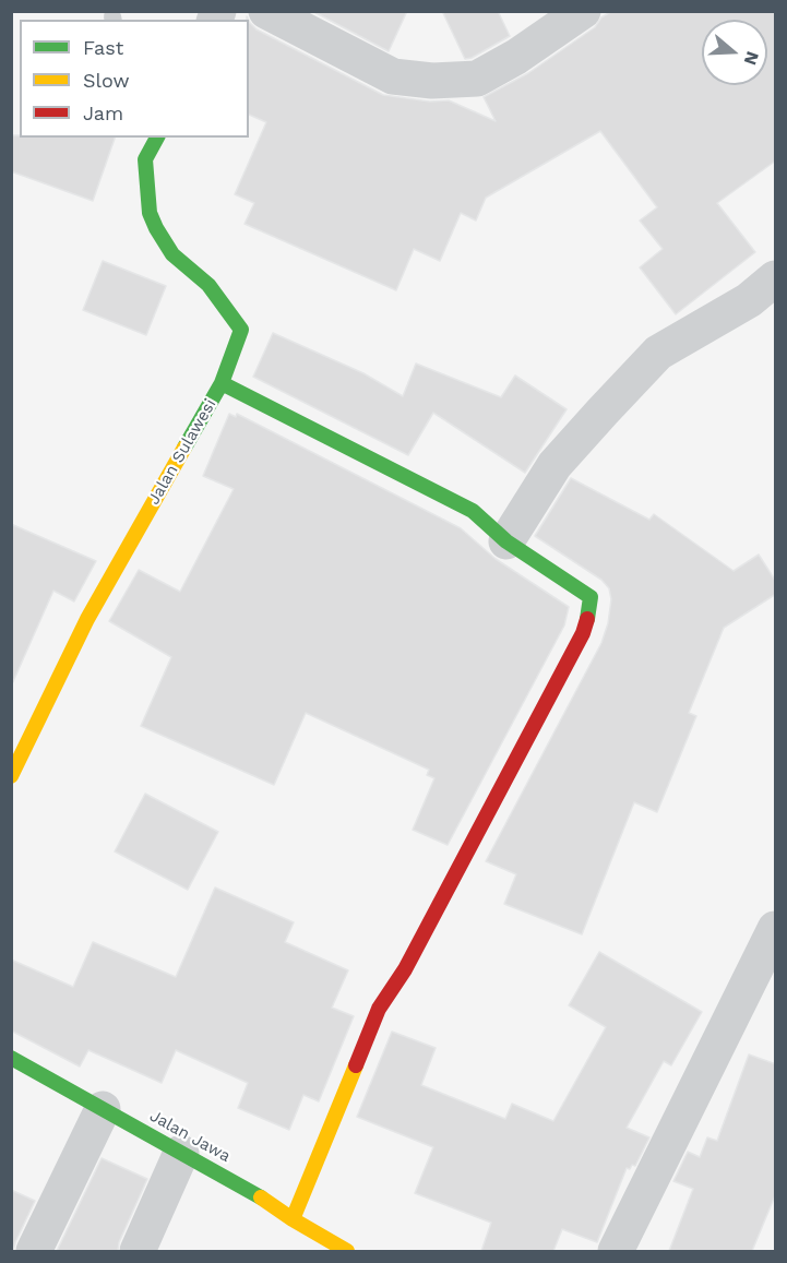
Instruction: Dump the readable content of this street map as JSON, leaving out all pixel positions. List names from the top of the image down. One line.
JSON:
{"streets":{"street":["Jalan Sulawesi","Jalan Jawa"]},"legend":["Fast","Slow","Jam"],"north":"right"}
